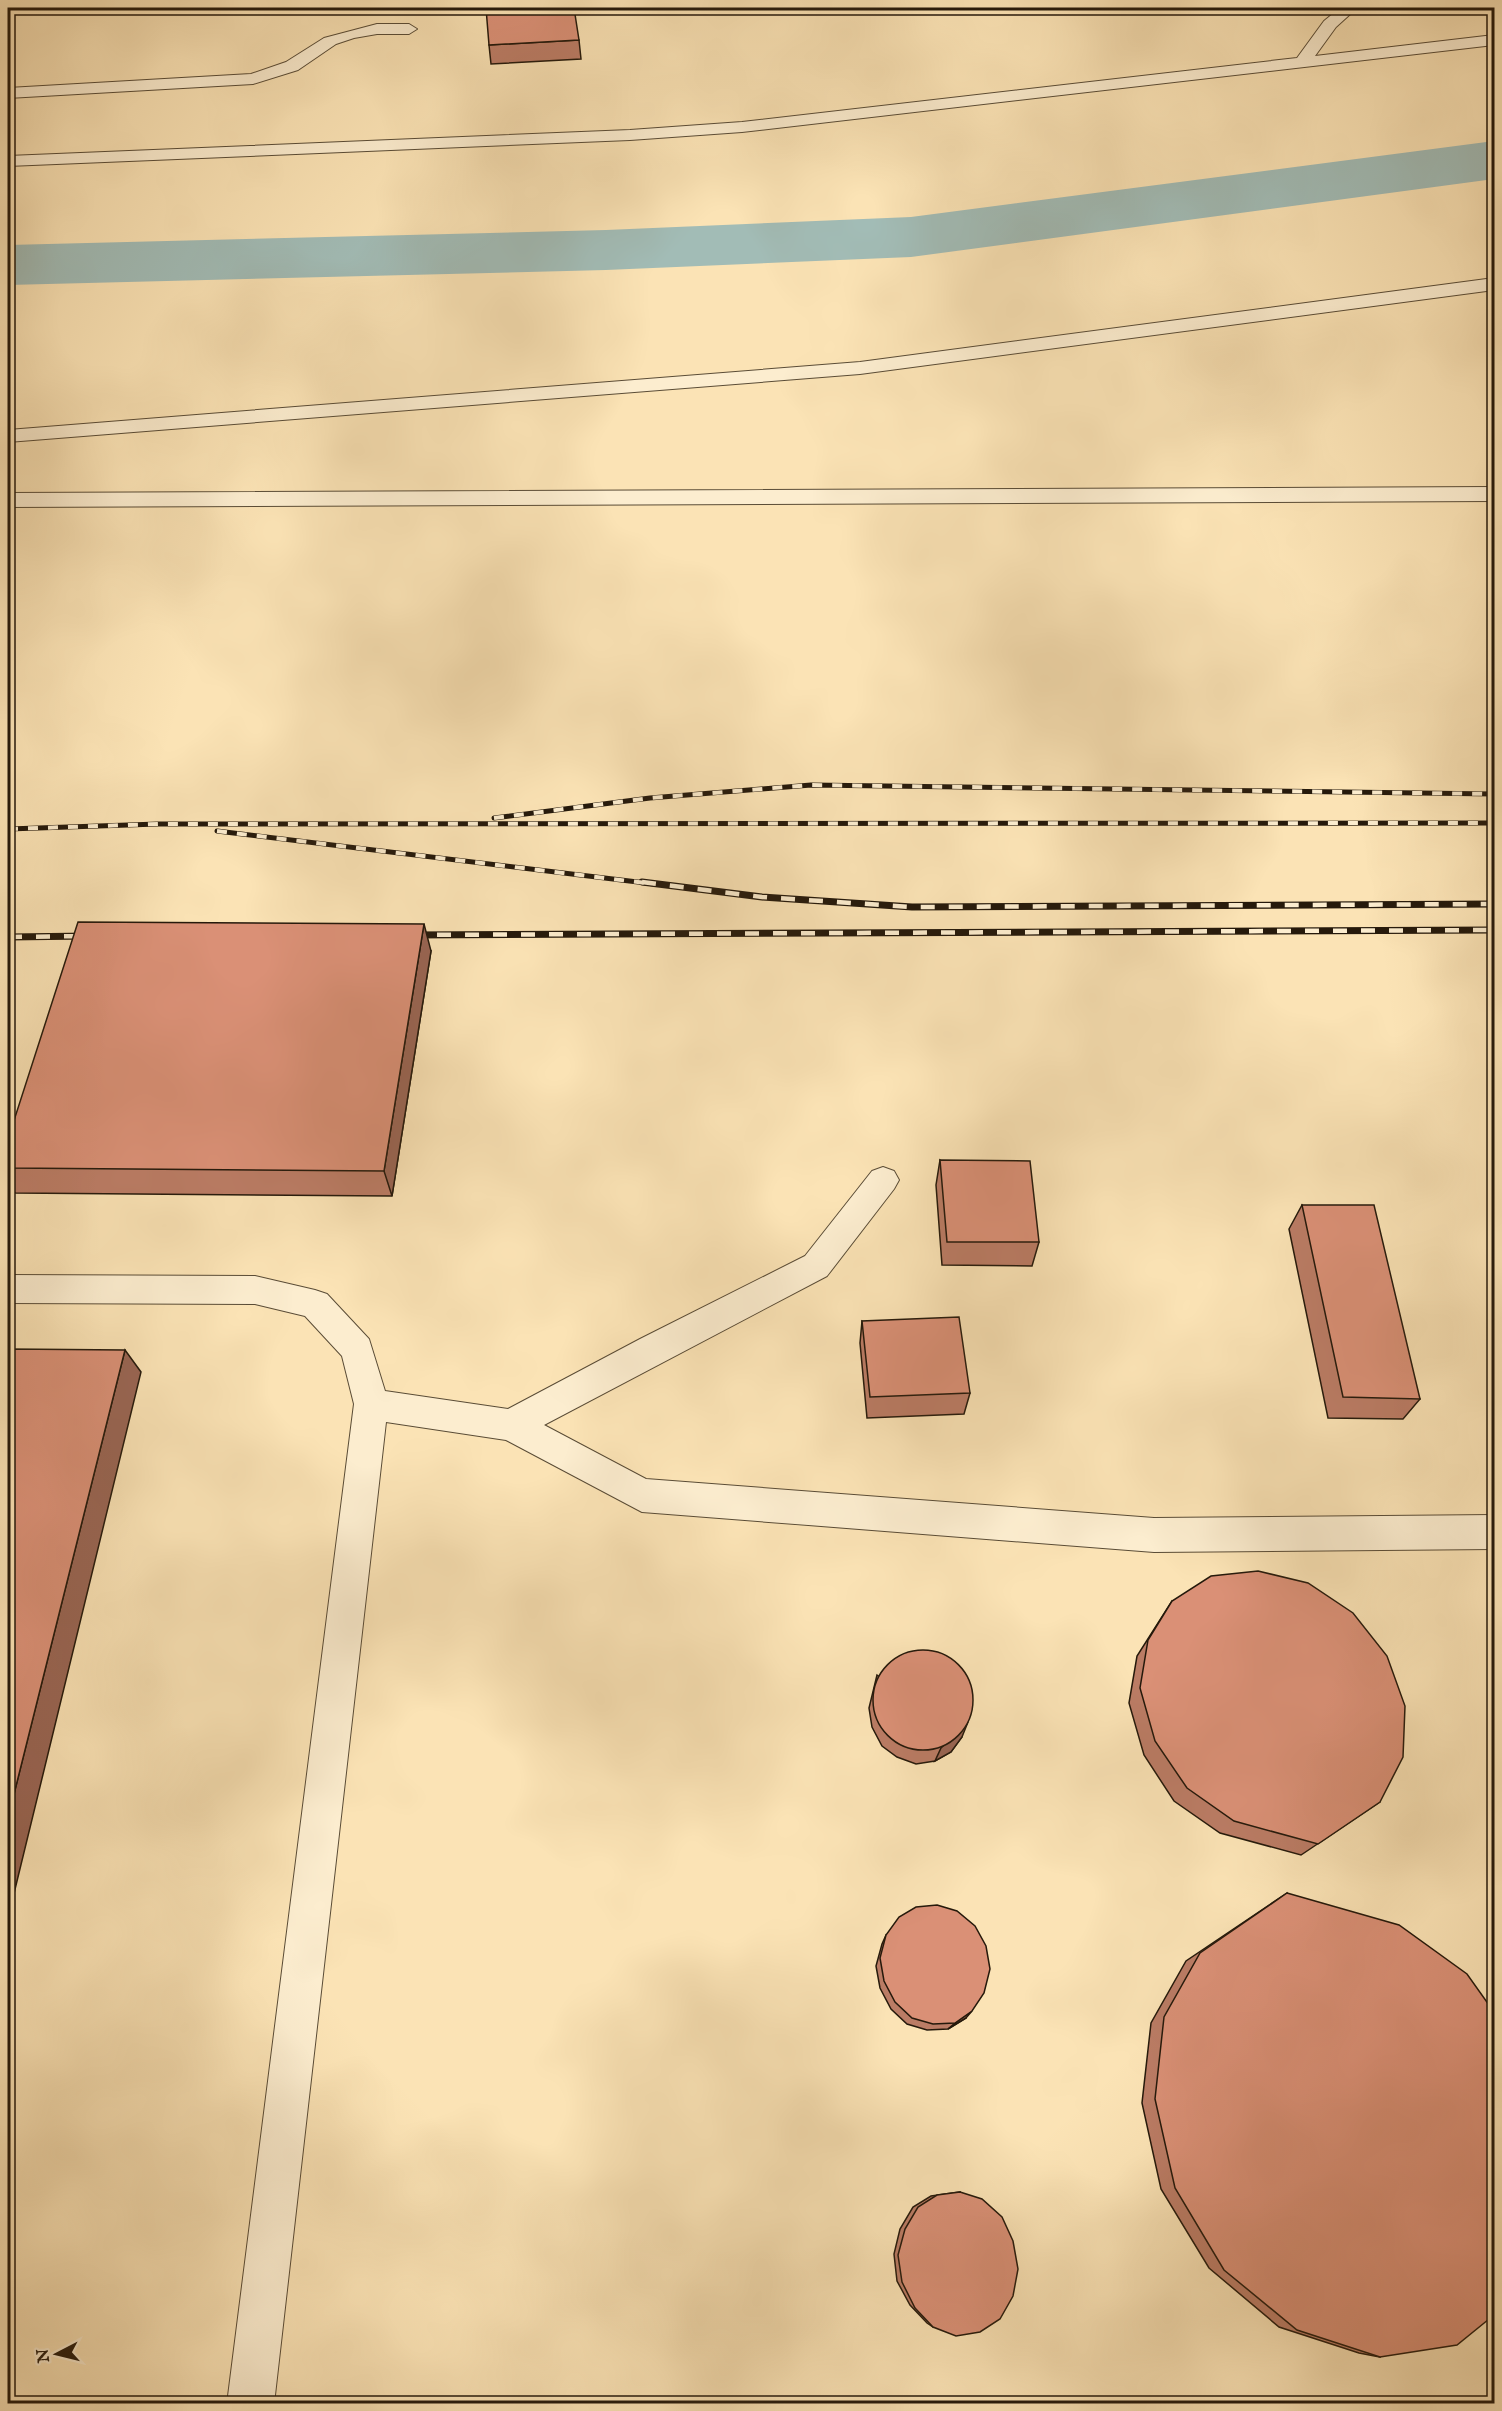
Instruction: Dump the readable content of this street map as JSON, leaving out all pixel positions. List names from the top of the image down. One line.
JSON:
{"north":"left"}
